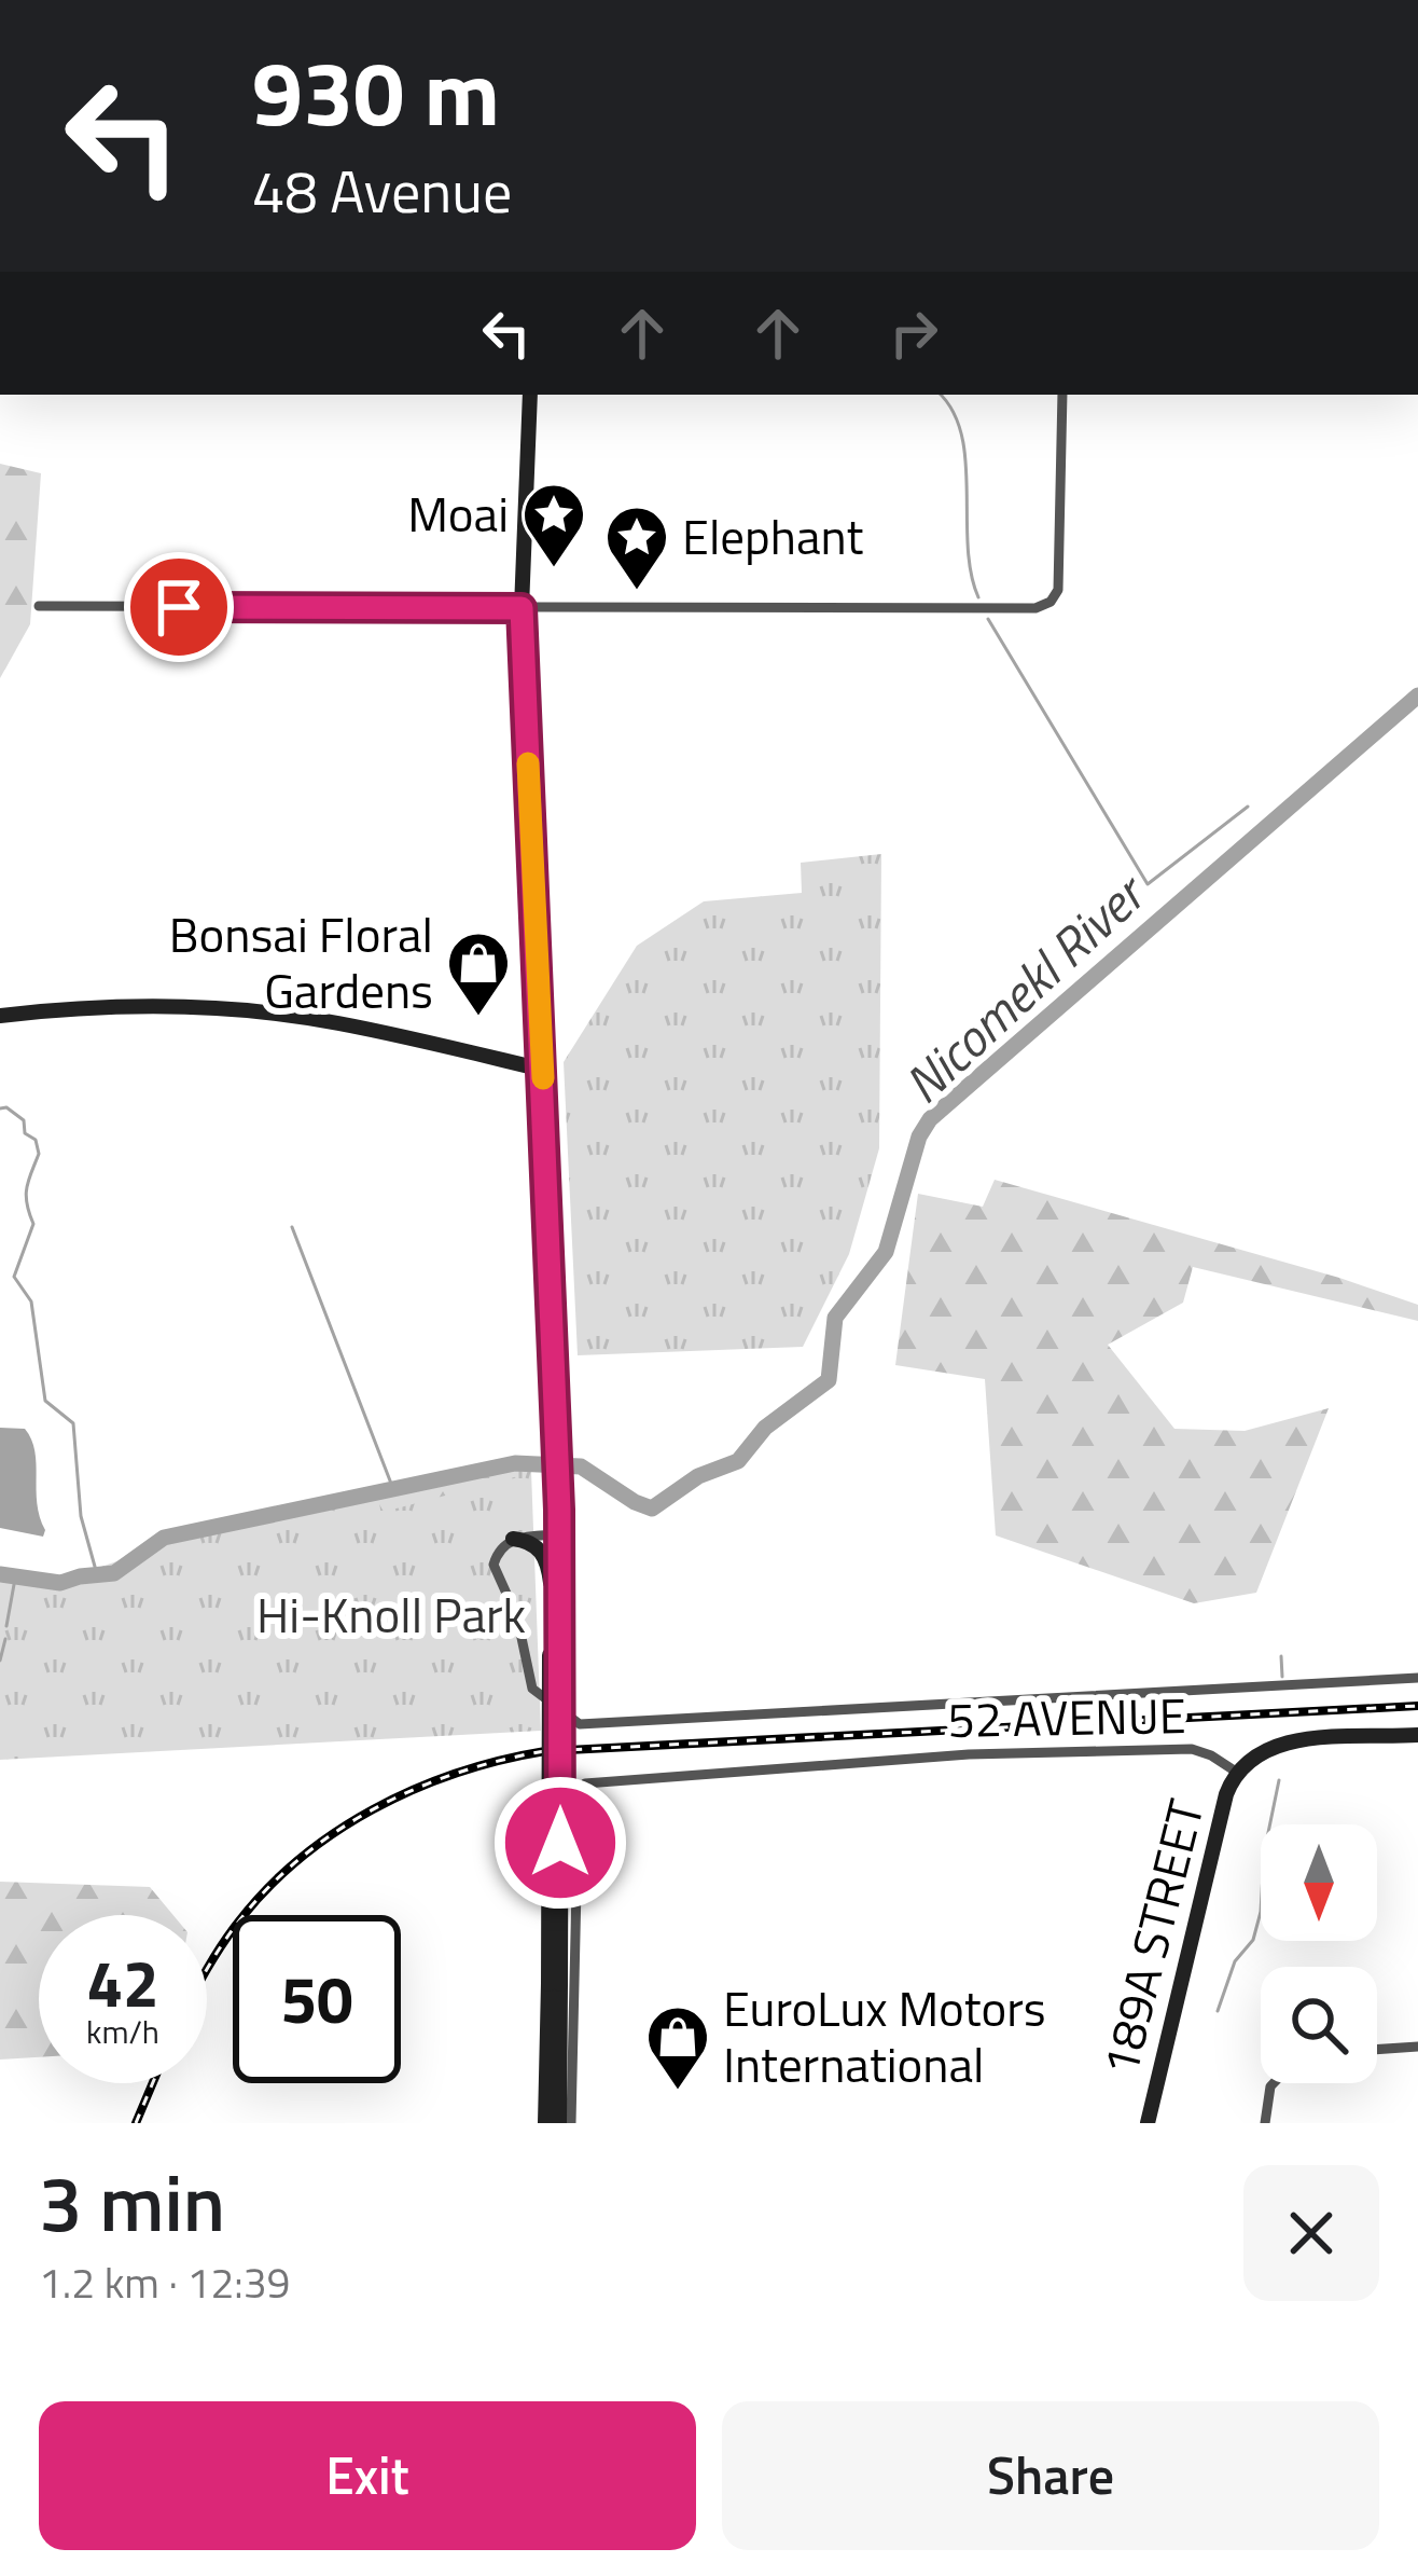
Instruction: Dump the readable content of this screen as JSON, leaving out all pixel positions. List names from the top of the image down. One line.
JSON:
{"streets":{"main road":["52 AVENUE","189A STREET"]},"crossings":[["52 AVENUE","189A STREET"]],"water":["Nicomekl River"],"parks":["Hi-Knoll Park"],"places":{"place":["Moai","Elephant"],"shop":["Bonsai Floral Gardens","EuroLux Motors International"]},"north":"bottom","page":{"turn":["930 m","48 Avenue"],"speed":"42 km/h","limit":"50","heading":["3 min","1.2 km · 12:39"],"buttons":["Exit","Share"]}}
